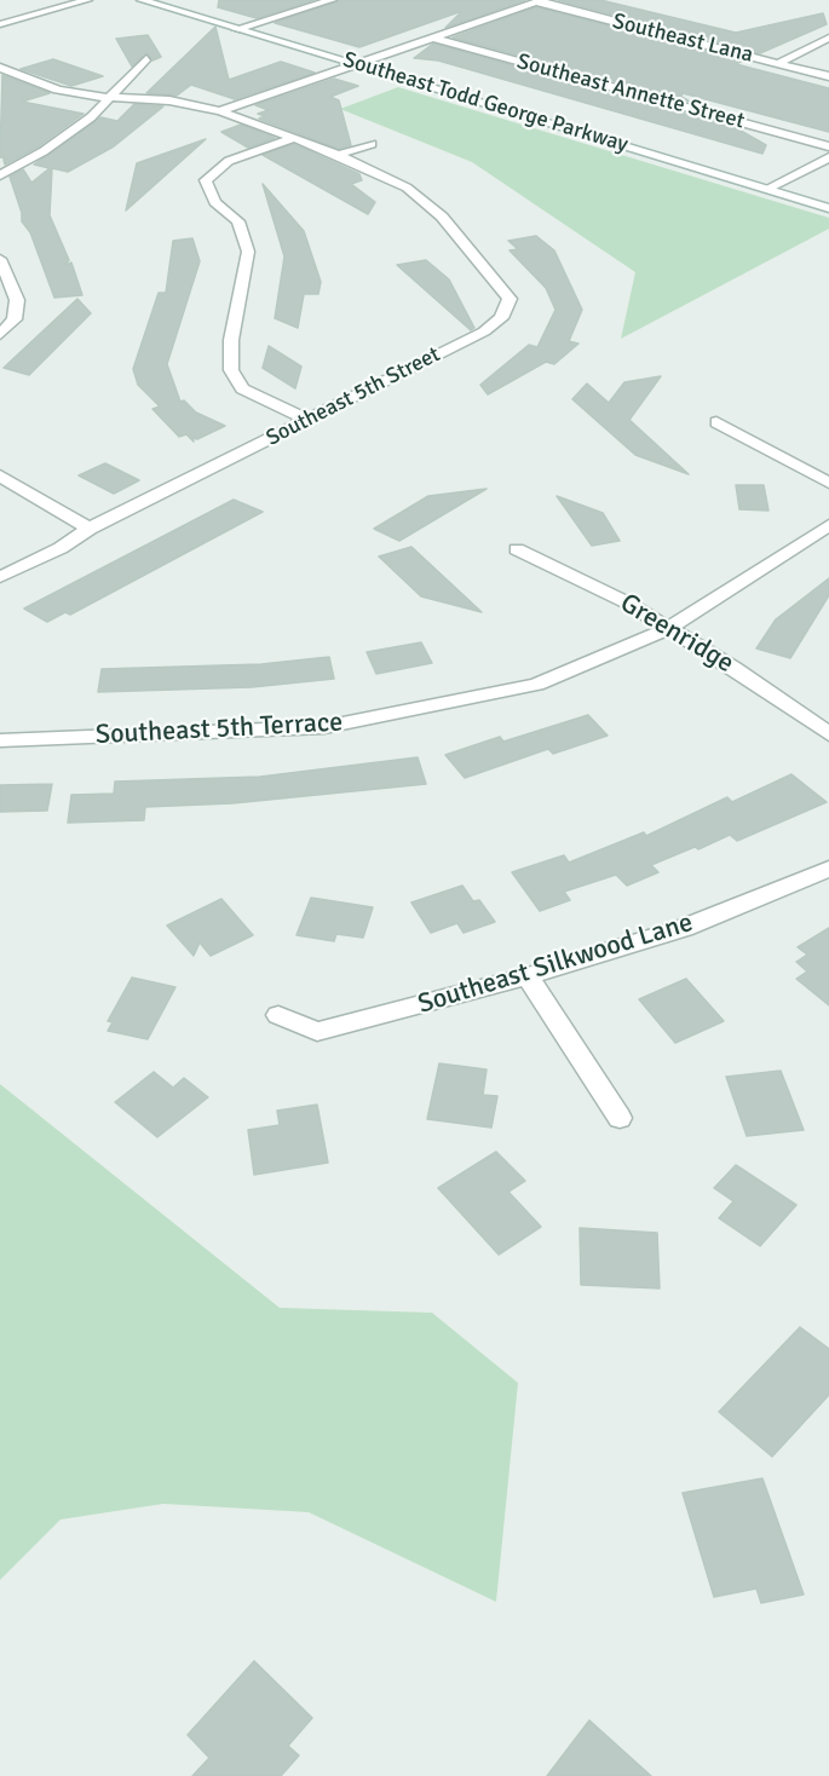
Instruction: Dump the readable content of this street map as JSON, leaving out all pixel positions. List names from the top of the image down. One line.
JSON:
{"streets":{"street":["Southeast Lana","Southeast Annette Street","Southeast Todd George Parkway","Southeast 5th Street","Greenridge","Southeast 5th Terrace","Southeast Silkwood Lane"]},"crossings":[["Greenridge","Southeast 5th Terrace"]]}
